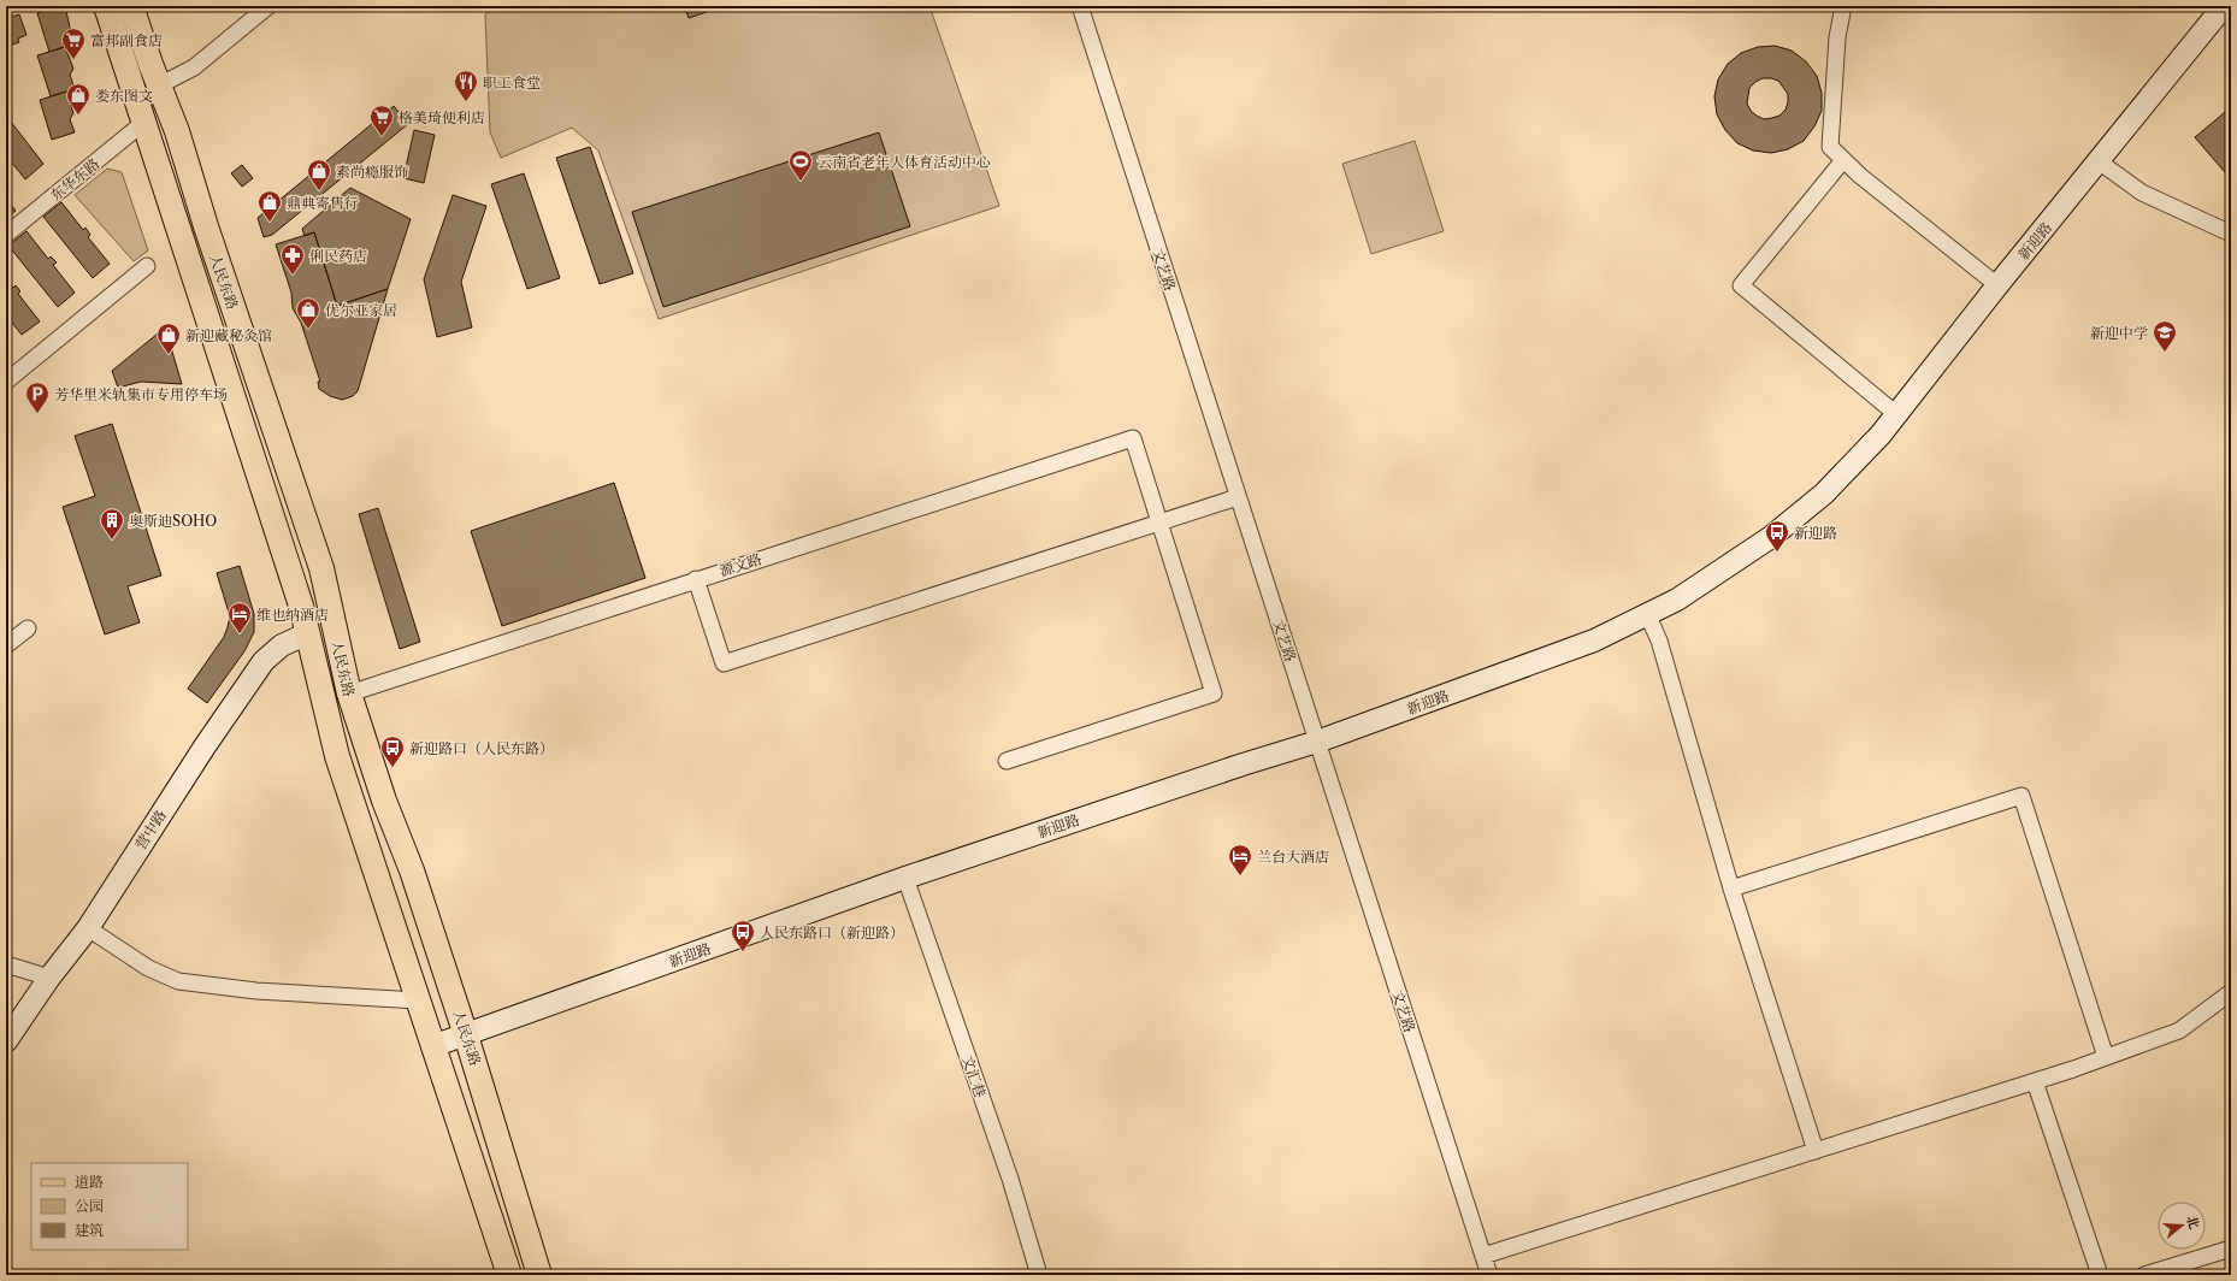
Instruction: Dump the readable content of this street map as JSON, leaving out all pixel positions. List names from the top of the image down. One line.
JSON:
{"streets":{"main road":["人民东路"],"street":["东华东路","新迎路","文艺路","源文路","营中路","文汇巷"]},"crossings":[["东华东路","人民东路"],["新迎路","文艺路"],["新迎路","人民东路"],["新迎路","文汇巷"],["人民东路","源文路"],["人民东路","营中路"]],"places":{"supermarket":["富邦副食店","格美琦便利店"],"restaurant":["职工食堂"],"shop":["娄东图文","素尚瘾服饰","鼎典寄售行","优尔亚家居","新迎藏秘灸馆"],"sports":["云南省老年人体育活动中心"],"pharmacy":["俐民药店"],"school or university":["新迎中学"],"parking":["芳华里米轨集市专用停车场"],"building":["奥斯迪SOHO"],"bus stop":["新迎路","新迎路口（人民东路）","人民东路口（新迎路）"],"hotel":["维也纳酒店","兰台大酒店"]},"legend":["道路","公园","建筑"],"north":"right"}
